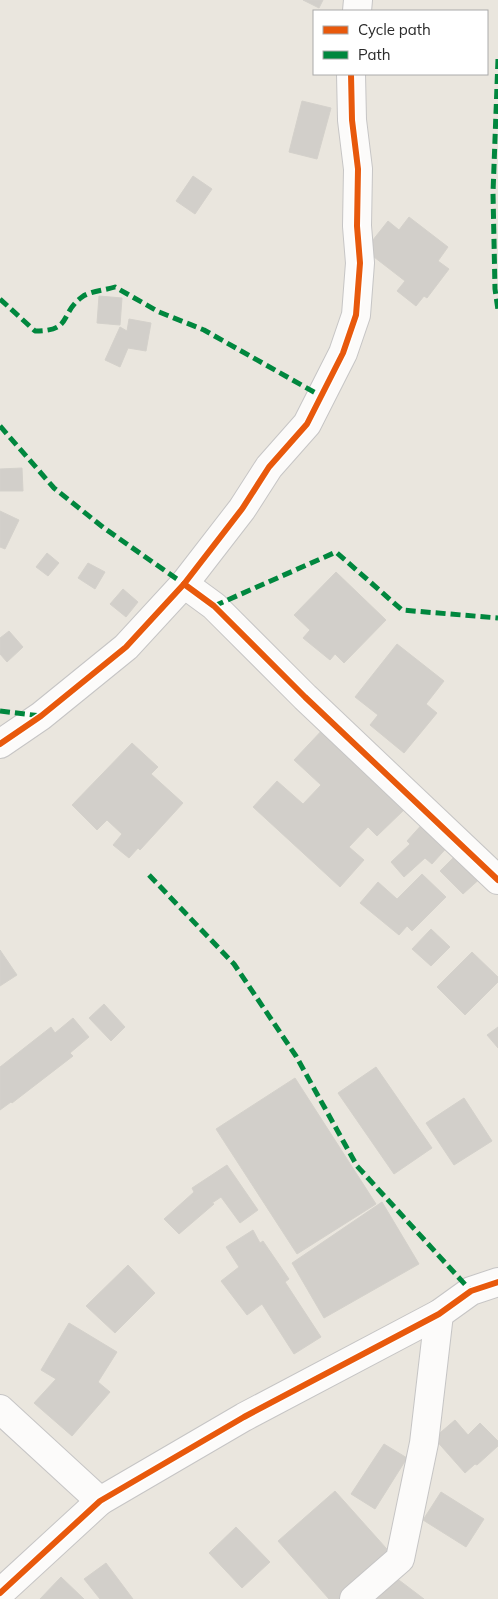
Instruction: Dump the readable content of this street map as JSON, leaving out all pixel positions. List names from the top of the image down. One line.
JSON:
{"legend":["Cycle path","Path"]}
